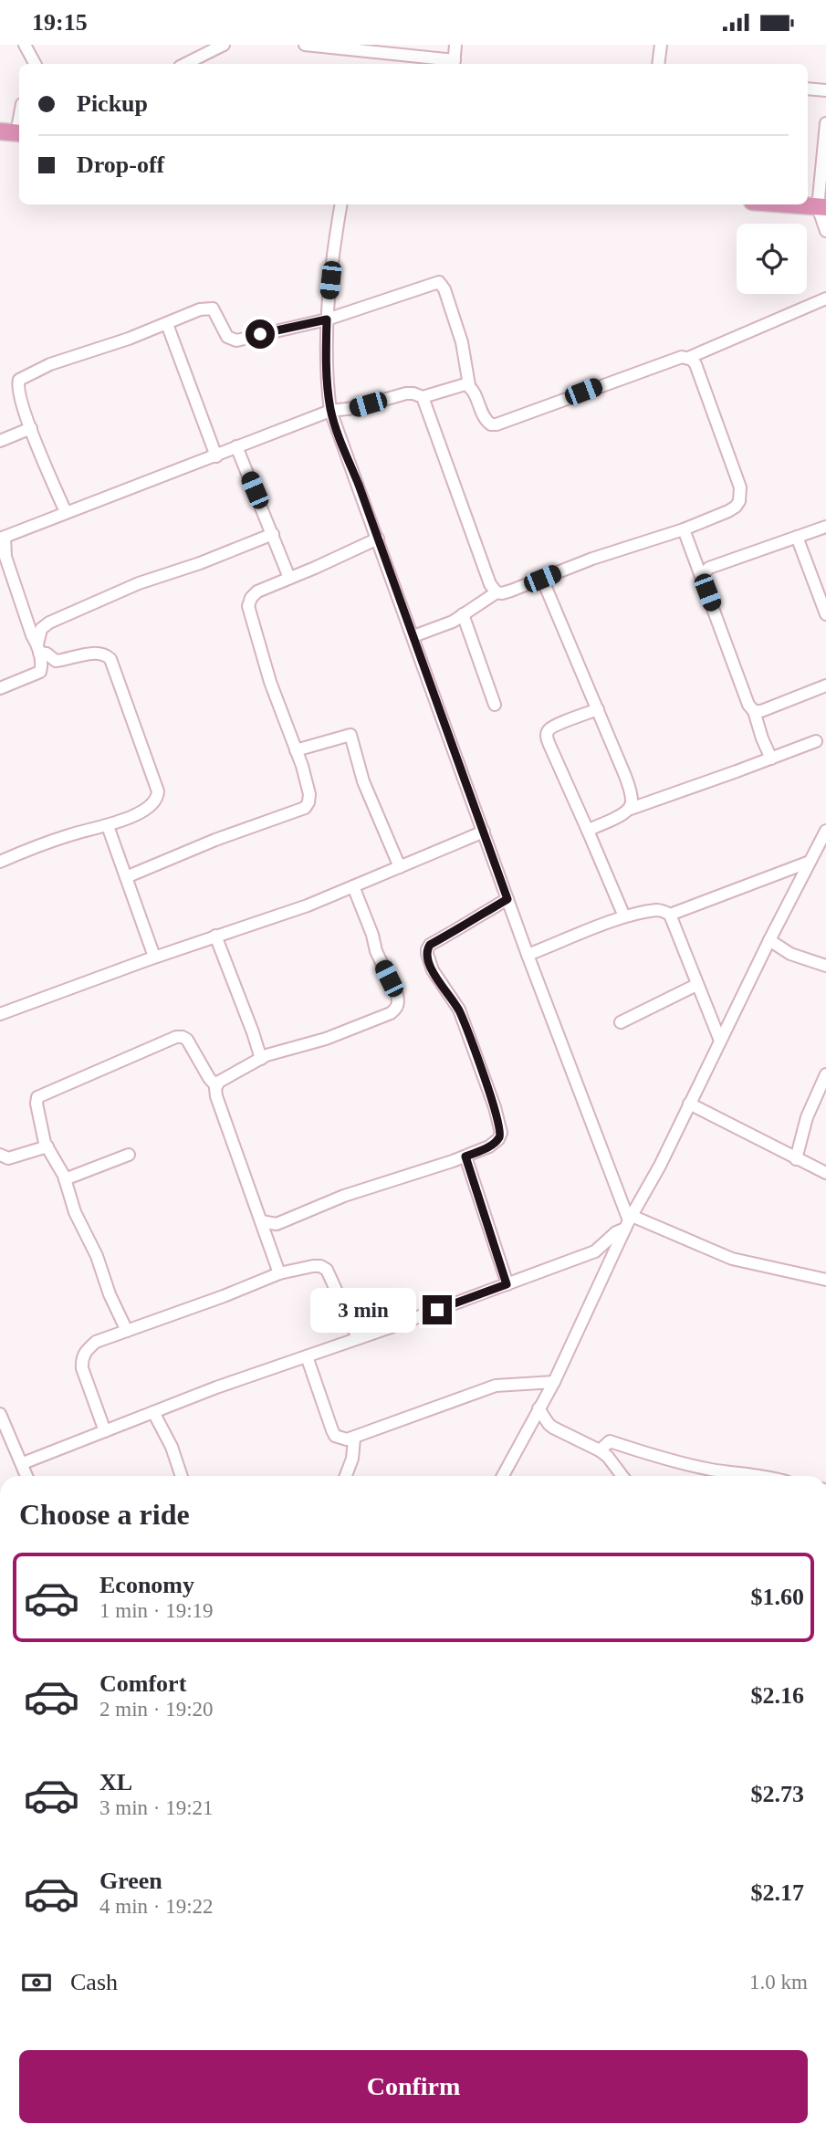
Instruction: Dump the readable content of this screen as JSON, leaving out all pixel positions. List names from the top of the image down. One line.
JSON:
{"page":{"status":"19:15","banner":["Pickup","Drop-off"],"bubble":"3 min","heading":"Choose a ride","list":[{"name":"Economy","note":"1 min · 19:19","value":"$1.60"},{"name":"Comfort","note":"2 min · 19:20","value":"$2.16"},{"name":"XL","note":"3 min · 19:21","value":"$2.73"},{"name":"Green","note":"4 min · 19:22","value":"$2.17"}],"pay":["Cash","1.0 km"],"buttons":"Confirm"}}
